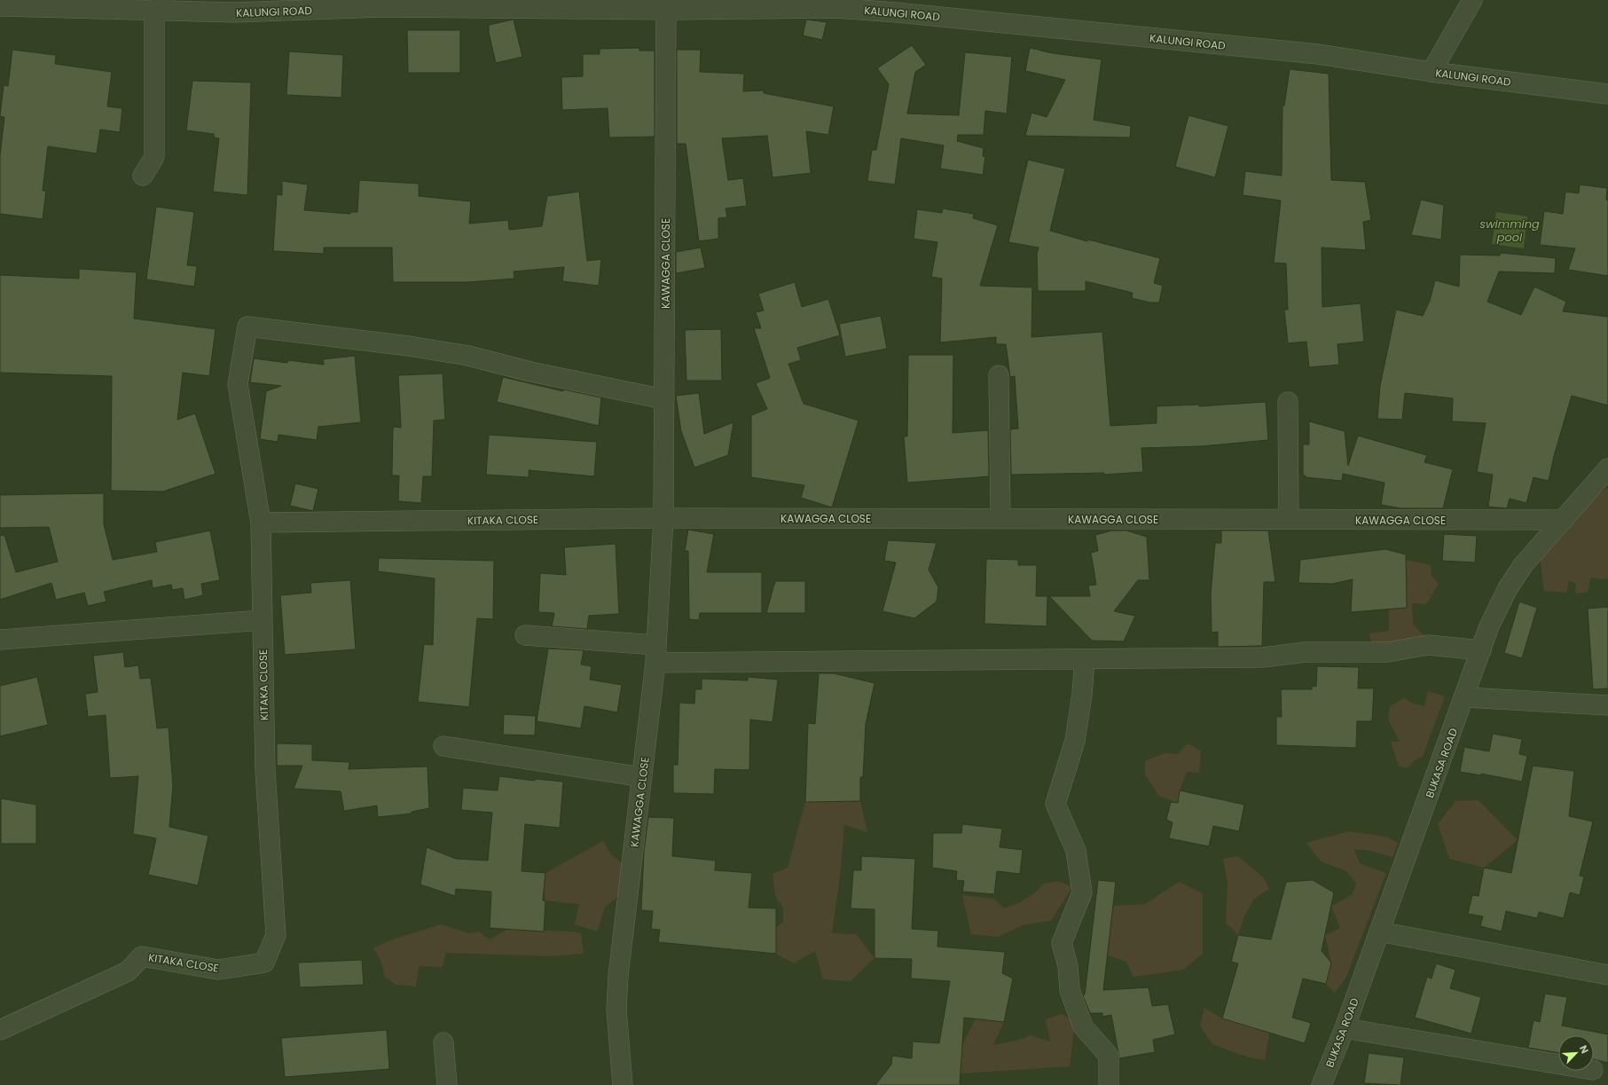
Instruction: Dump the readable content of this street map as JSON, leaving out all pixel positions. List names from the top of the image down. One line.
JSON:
{"streets":{"street":["KALUNGI ROAD","KAWAGGA CLOSE","KITAKA CLOSE","BUKASA ROAD"]},"crossings":[["KALUNGI ROAD","KAWAGGA CLOSE"],["KAWAGGA CLOSE","KITAKA CLOSE"],["KAWAGGA CLOSE","BUKASA ROAD"]],"water":["swimming pool"],"north":"top right"}
